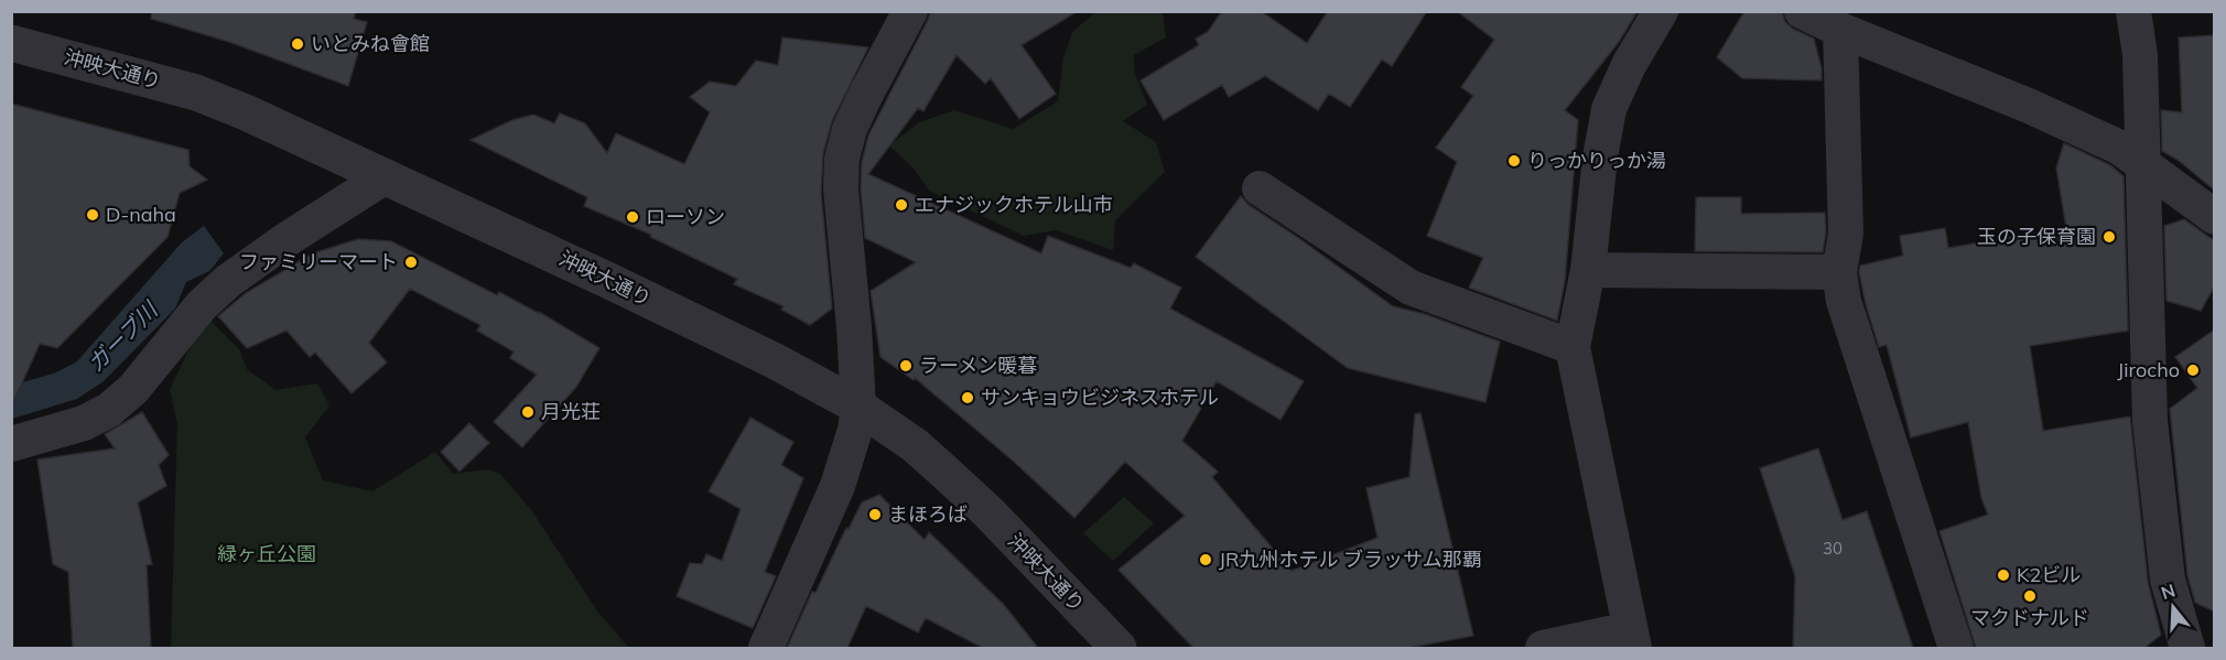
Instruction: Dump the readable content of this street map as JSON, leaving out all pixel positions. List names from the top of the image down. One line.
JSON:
{"streets":{"street":["沖映大通り"]},"water":["ガーブ川"],"parks":["緑ヶ丘公園"],"places":["いとみね會館","りっかりっか湯","エナジックホテル山市","D-naha","ローソン","玉の子保育園","ファミリーマート","ラーメン暖暮","Jirocho","サンキョウビジネスホテル","月光荘","まほろば","JR九州ホテル ブラッサム那覇","K2ビル","マクドナルド"],"house_numbers":["30"],"north":"top"}
